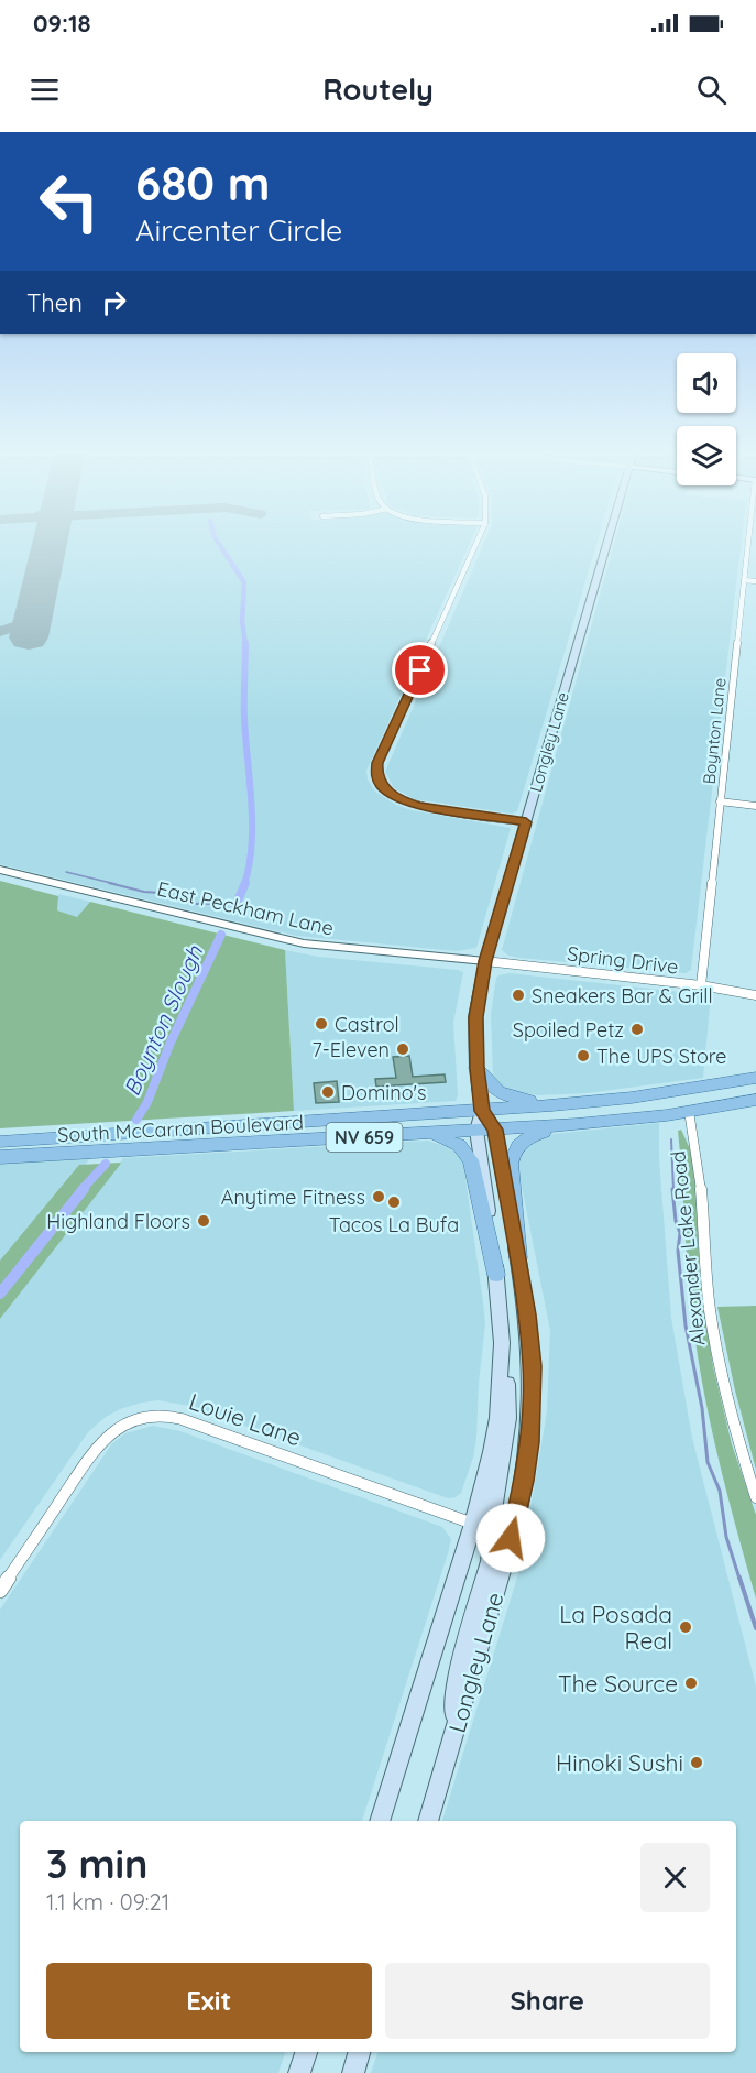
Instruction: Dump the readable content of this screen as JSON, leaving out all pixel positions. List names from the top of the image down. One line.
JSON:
{"streets":{"main road":["Longley Lane","South McCarran Boulevard","NV 659"],"street":["Boynton Lane","East Peckham Lane","Spring Drive","Alexander Lake Road","Louie Lane"]},"crossings":[["Boynton Lane","Spring Drive"],["Longley Lane","East Peckham Lane"],["Longley Lane","Spring Drive"],["Longley Lane","South McCarran Boulevard"],["Longley Lane","Louie Lane"],["East Peckham Lane","Spring Drive"],["South McCarran Boulevard","Alexander Lake Road"]],"water":["Boynton Slough"],"places":["Sneakers Bar & Grill","Castrol","Spoiled Petz","7-Eleven","The UPS Store","Domino's","Anytime Fitness","Tacos La Bufa","Highland Floors","La Posada Real","The Source","Hinoki Sushi"],"page":{"status":"09:18","header":"Routely","turn":["680 m","Aircenter Circle"],"then":"Then","heading":["3 min","1.1 km · 09:21"],"buttons":["Exit","Share"]}}
